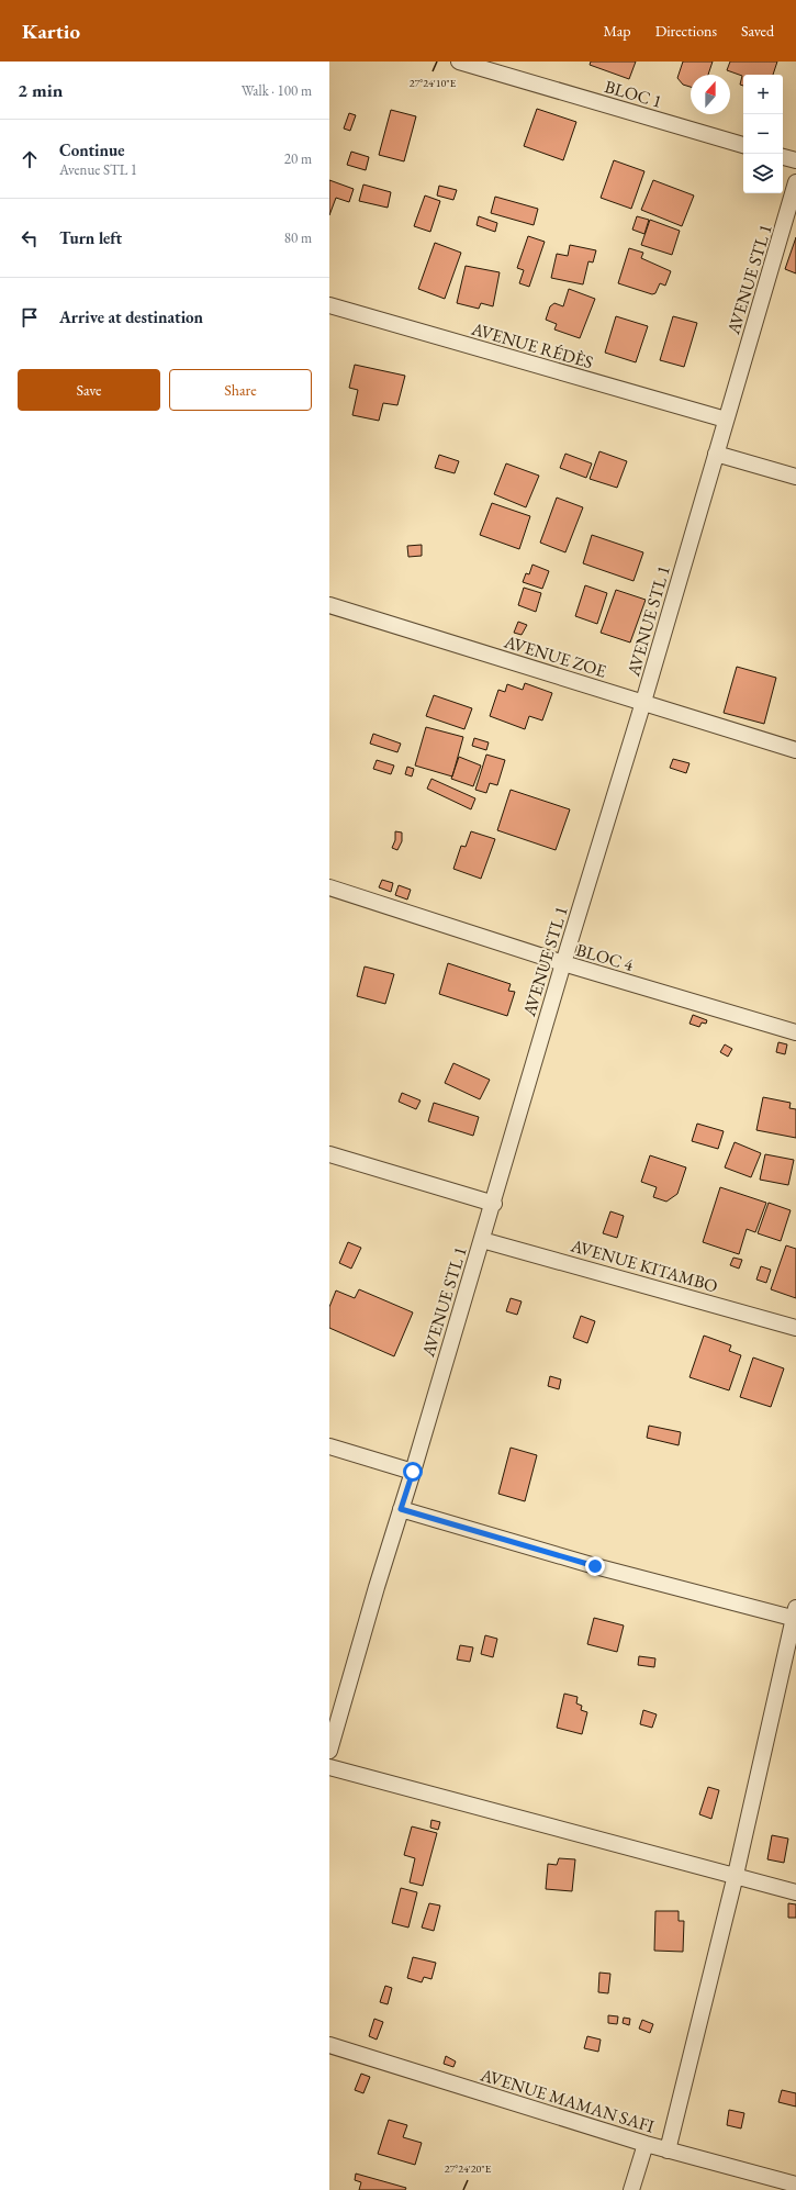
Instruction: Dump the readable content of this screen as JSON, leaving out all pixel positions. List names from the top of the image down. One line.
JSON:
{"streets":{"street":["BLOC 1","AVENUE STL 1","AVENUE RÉDÈS","AVENUE ZOE","BLOC 4","AVENUE KITAMBO","AVENUE MAMAN SAFI"]},"crossings":[["AVENUE STL 1","AVENUE RÉDÈS"],["AVENUE STL 1","AVENUE ZOE"],["AVENUE STL 1","BLOC 4"],["AVENUE STL 1","AVENUE KITAMBO"]],"north":"top","page":{"header":"Kartio","nav":["Map","Directions","Saved"],"heading":["2 min","Walk · 100 m"],"map_buttons":["+","−"],"list":[["Continue","Avenue STL 1","20 m"],["Turn left","80 m"],"Arrive at destination"],"buttons":["Save","Share"]},"coordinates":["27°24'10\"E","27°24'20\"E"]}
